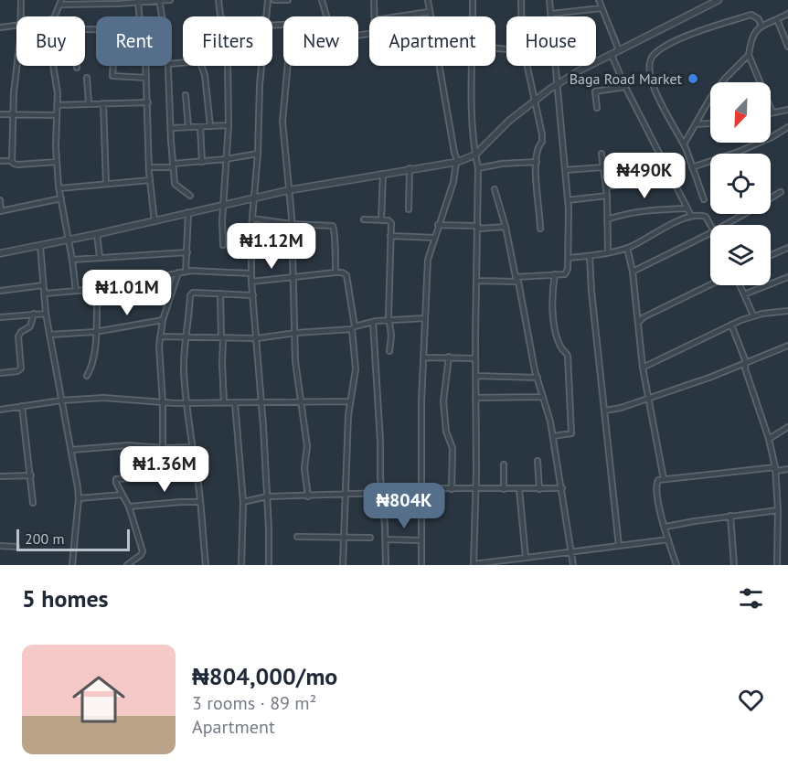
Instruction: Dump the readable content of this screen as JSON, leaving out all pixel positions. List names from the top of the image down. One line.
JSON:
{"places":["Baga Road Market"],"scale_bar":"200 m","north":"bottom left","page":{"chip":["Buy","Rent","Filters","New","Apartment","House"],"price":["₦490K","₦1.12M","₦1.01M","₦1.36M","₦804K"],"scale":"200 m","heading":"5 homes","list":[{"name":"₦804,000/mo","note":"3 rooms · 89 m² · Apartment"}]}}
